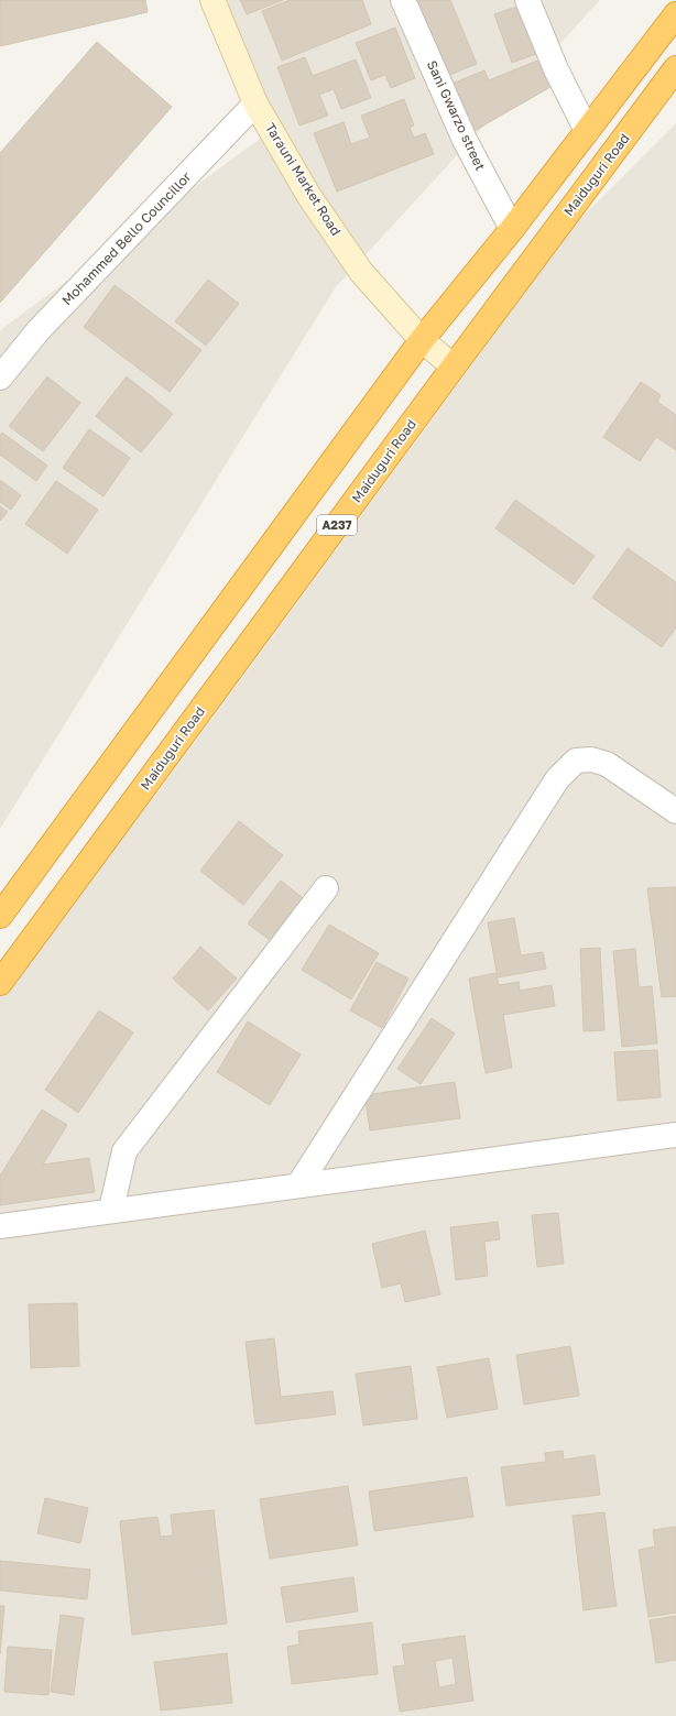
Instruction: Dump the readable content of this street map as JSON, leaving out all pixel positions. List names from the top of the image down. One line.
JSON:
{"streets":{"highway":["Maiduguri Road","A237"],"street":["Sani Gwarzo street","Tarauni Market Road","Mohammed Bello Councillor"]},"crossings":[["Sani Gwarzo street","A237"],["Maiduguri Road","Tarauni Market Road"],["Tarauni Market Road","Mohammed Bello Councillor"],["Tarauni Market Road","A237"]]}
